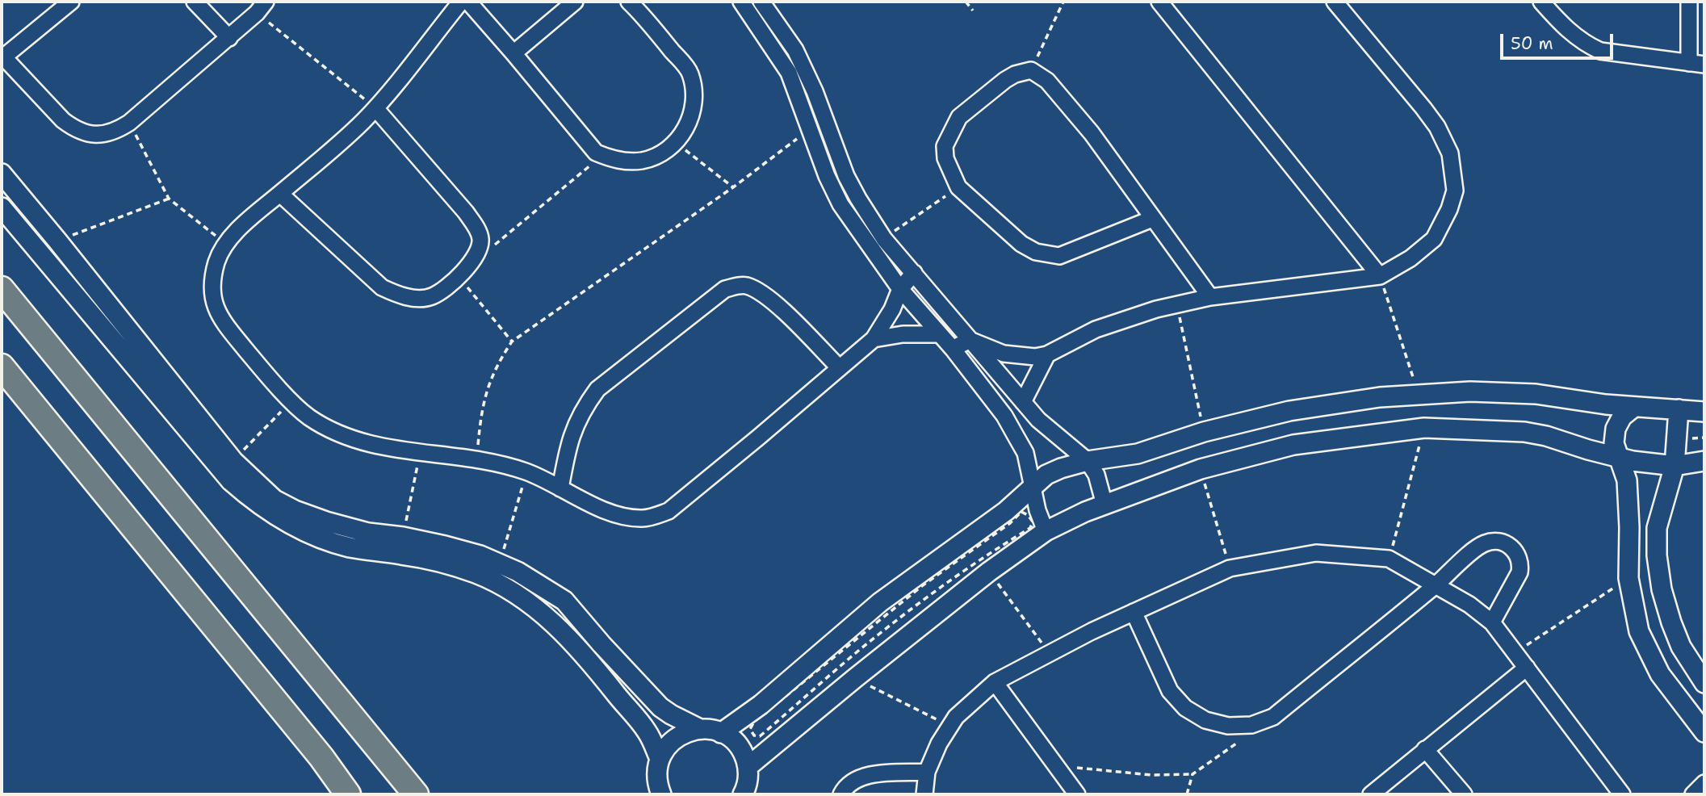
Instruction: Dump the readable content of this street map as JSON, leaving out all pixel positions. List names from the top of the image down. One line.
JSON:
{"scale_bar":"50 m"}
